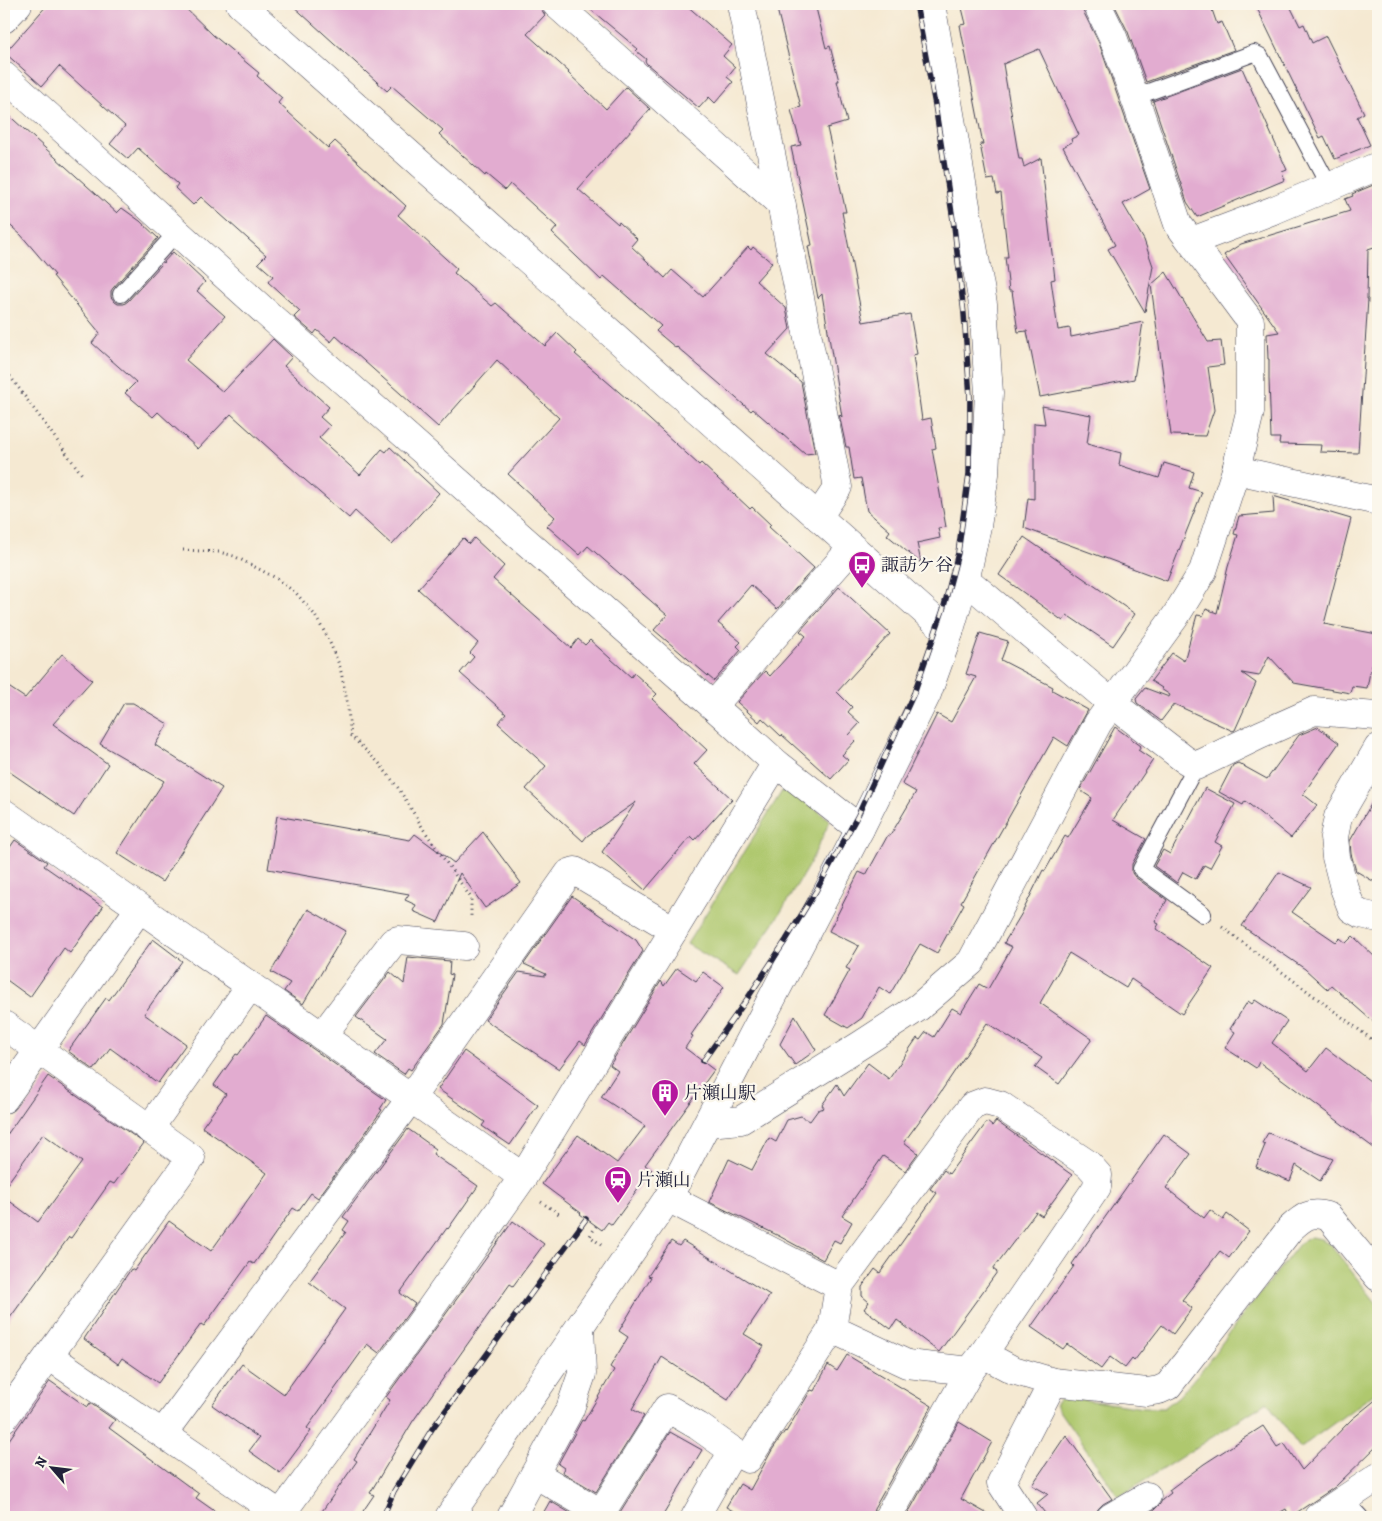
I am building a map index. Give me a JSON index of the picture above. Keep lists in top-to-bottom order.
{
  "places": {
    "bus stop": ["諏訪ケ谷"],
    "building": ["片瀬山駅"],
    "station": ["片瀬山"]
  },
  "north": "top left"
}
